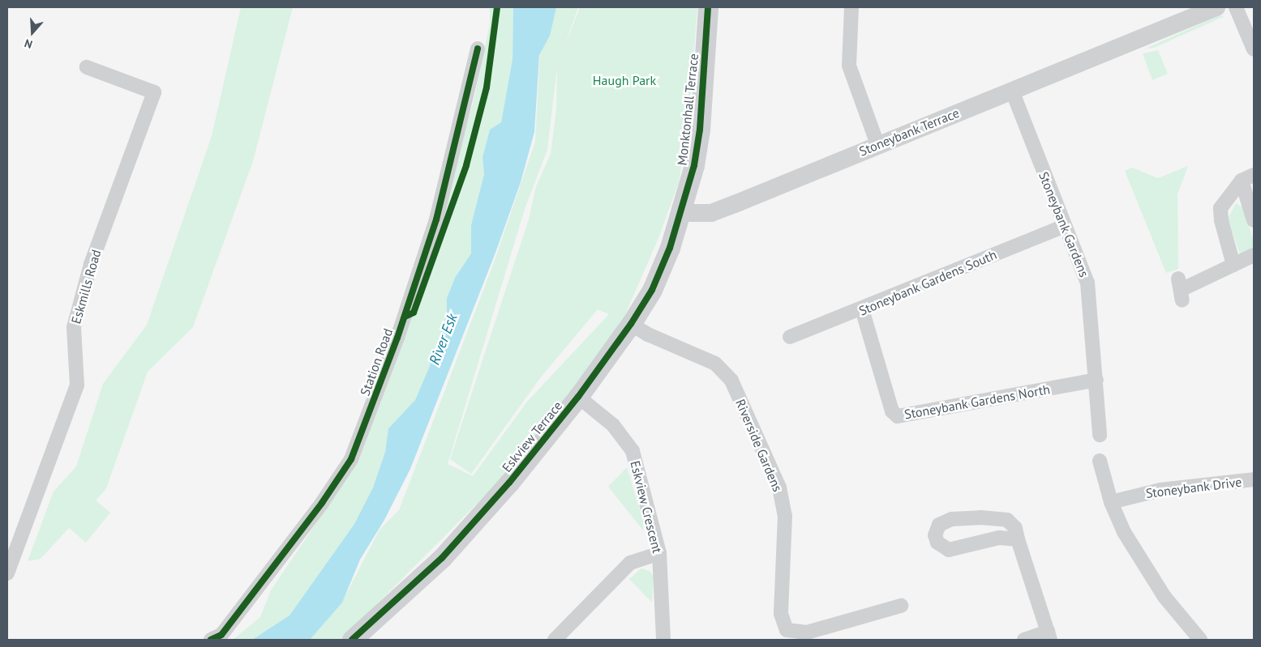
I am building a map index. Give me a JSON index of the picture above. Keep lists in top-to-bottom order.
{
  "streets": {
    "main road": ["Monktonhall Terrace", "Eskview Terrace"],
    "street": [
      "Stoneybank Terrace",
      "Stoneybank Gardens",
      "Stoneybank Gardens South",
      "Eskmills Road",
      "Station Road",
      "Stoneybank Gardens North",
      "Riverside Gardens",
      "Stoneybank Drive",
      "Eskview Crescent"
    ]
  },
  "crossings": [
    ["Monktonhall Terrace", "Stoneybank Terrace"],
    ["Monktonhall Terrace", "Eskview Terrace"],
    ["Stoneybank Terrace", "Stoneybank Gardens"],
    ["Stoneybank Terrace", "Eskview Terrace"],
    ["Stoneybank Gardens", "Stoneybank Gardens South"],
    ["Stoneybank Gardens", "Stoneybank Gardens North"],
    ["Stoneybank Gardens South", "Stoneybank Gardens North"],
    ["Eskview Terrace", "Riverside Gardens"],
    ["Eskview Terrace", "Eskview Crescent"]
  ],
  "water": ["River Esk"],
  "parks": ["Haugh Park"],
  "north": "bottom"
}
